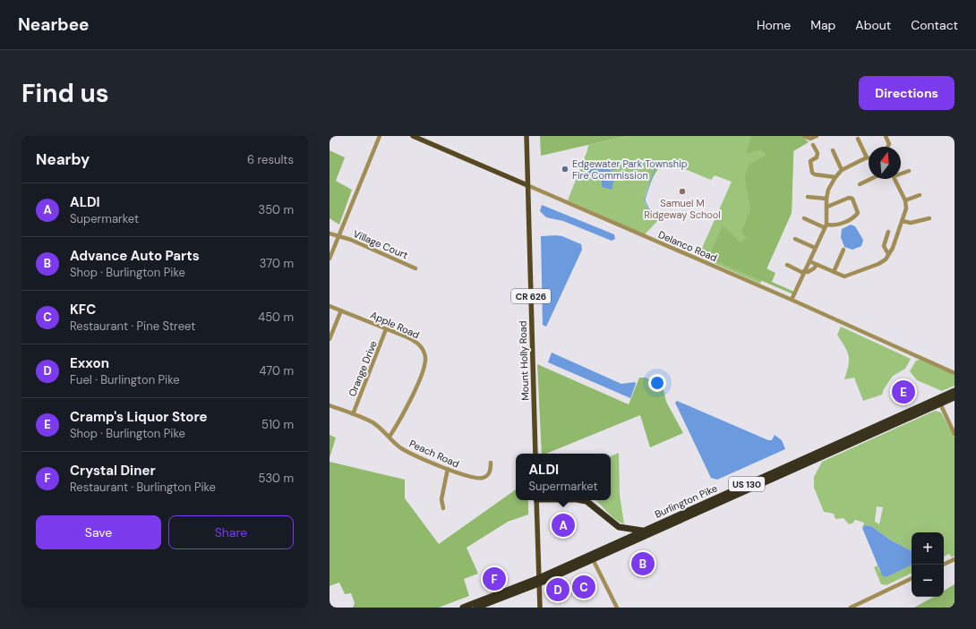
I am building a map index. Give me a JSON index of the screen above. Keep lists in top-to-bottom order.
{
  "streets": {
    "highway": ["US 130", "Burlington Pike"],
    "main road": ["Delanco Road", "CR 626", "Mount Holly Road"],
    "street": [
      "Village Court",
      "Apple Road",
      "Orange Drive",
      "Peach Road"
    ]
  },
  "crossings": [
    ["Delanco Road", "Mount Holly Road"],
    ["Apple Road", "Orange Drive"],
    ["Apple Road", "Peach Road"],
    ["Orange Drive", "Peach Road"]
  ],
  "places": ["Edgewater Park Township Fire Commission", "Samuel M Ridgeway School"],
  "north": "top",
  "page": {
    "header": "Nearbee",
    "nav": [
      "Home",
      "Map",
      "About",
      "Contact"
    ],
    "buttons": [
      "Directions",
      ["Save", "Share"]
    ],
    "title": "Find us",
    "heading": ["Nearby", "6 results"],
    "list": [
      {
        "mark": "A",
        "name": "ALDI",
        "note": "Supermarket",
        "value": "350 m"
      },
      {
        "mark": "B",
        "name": "Advance Auto Parts",
        "note": "Shop · Burlington Pike",
        "value": "370 m"
      },
      {
        "mark": "C",
        "name": "KFC",
        "note": "Restaurant · Pine Street",
        "value": "450 m"
      },
      {
        "mark": "D",
        "name": "Exxon",
        "note": "Fuel · Burlington Pike",
        "value": "470 m"
      },
      {
        "mark": "E",
        "name": "Cramp's Liquor Store",
        "note": "Shop · Burlington Pike",
        "value": "510 m"
      },
      {
        "mark": "F",
        "name": "Crystal Diner",
        "note": "Restaurant · Burlington Pike",
        "value": "530 m"
      }
    ],
    "pins": [
      "E",
      "A",
      "B",
      "F",
      "C",
      "D"
    ],
    "popup": ["ALDI", "Supermarket"],
    "map_buttons": ["+", "−"]
  }
}
